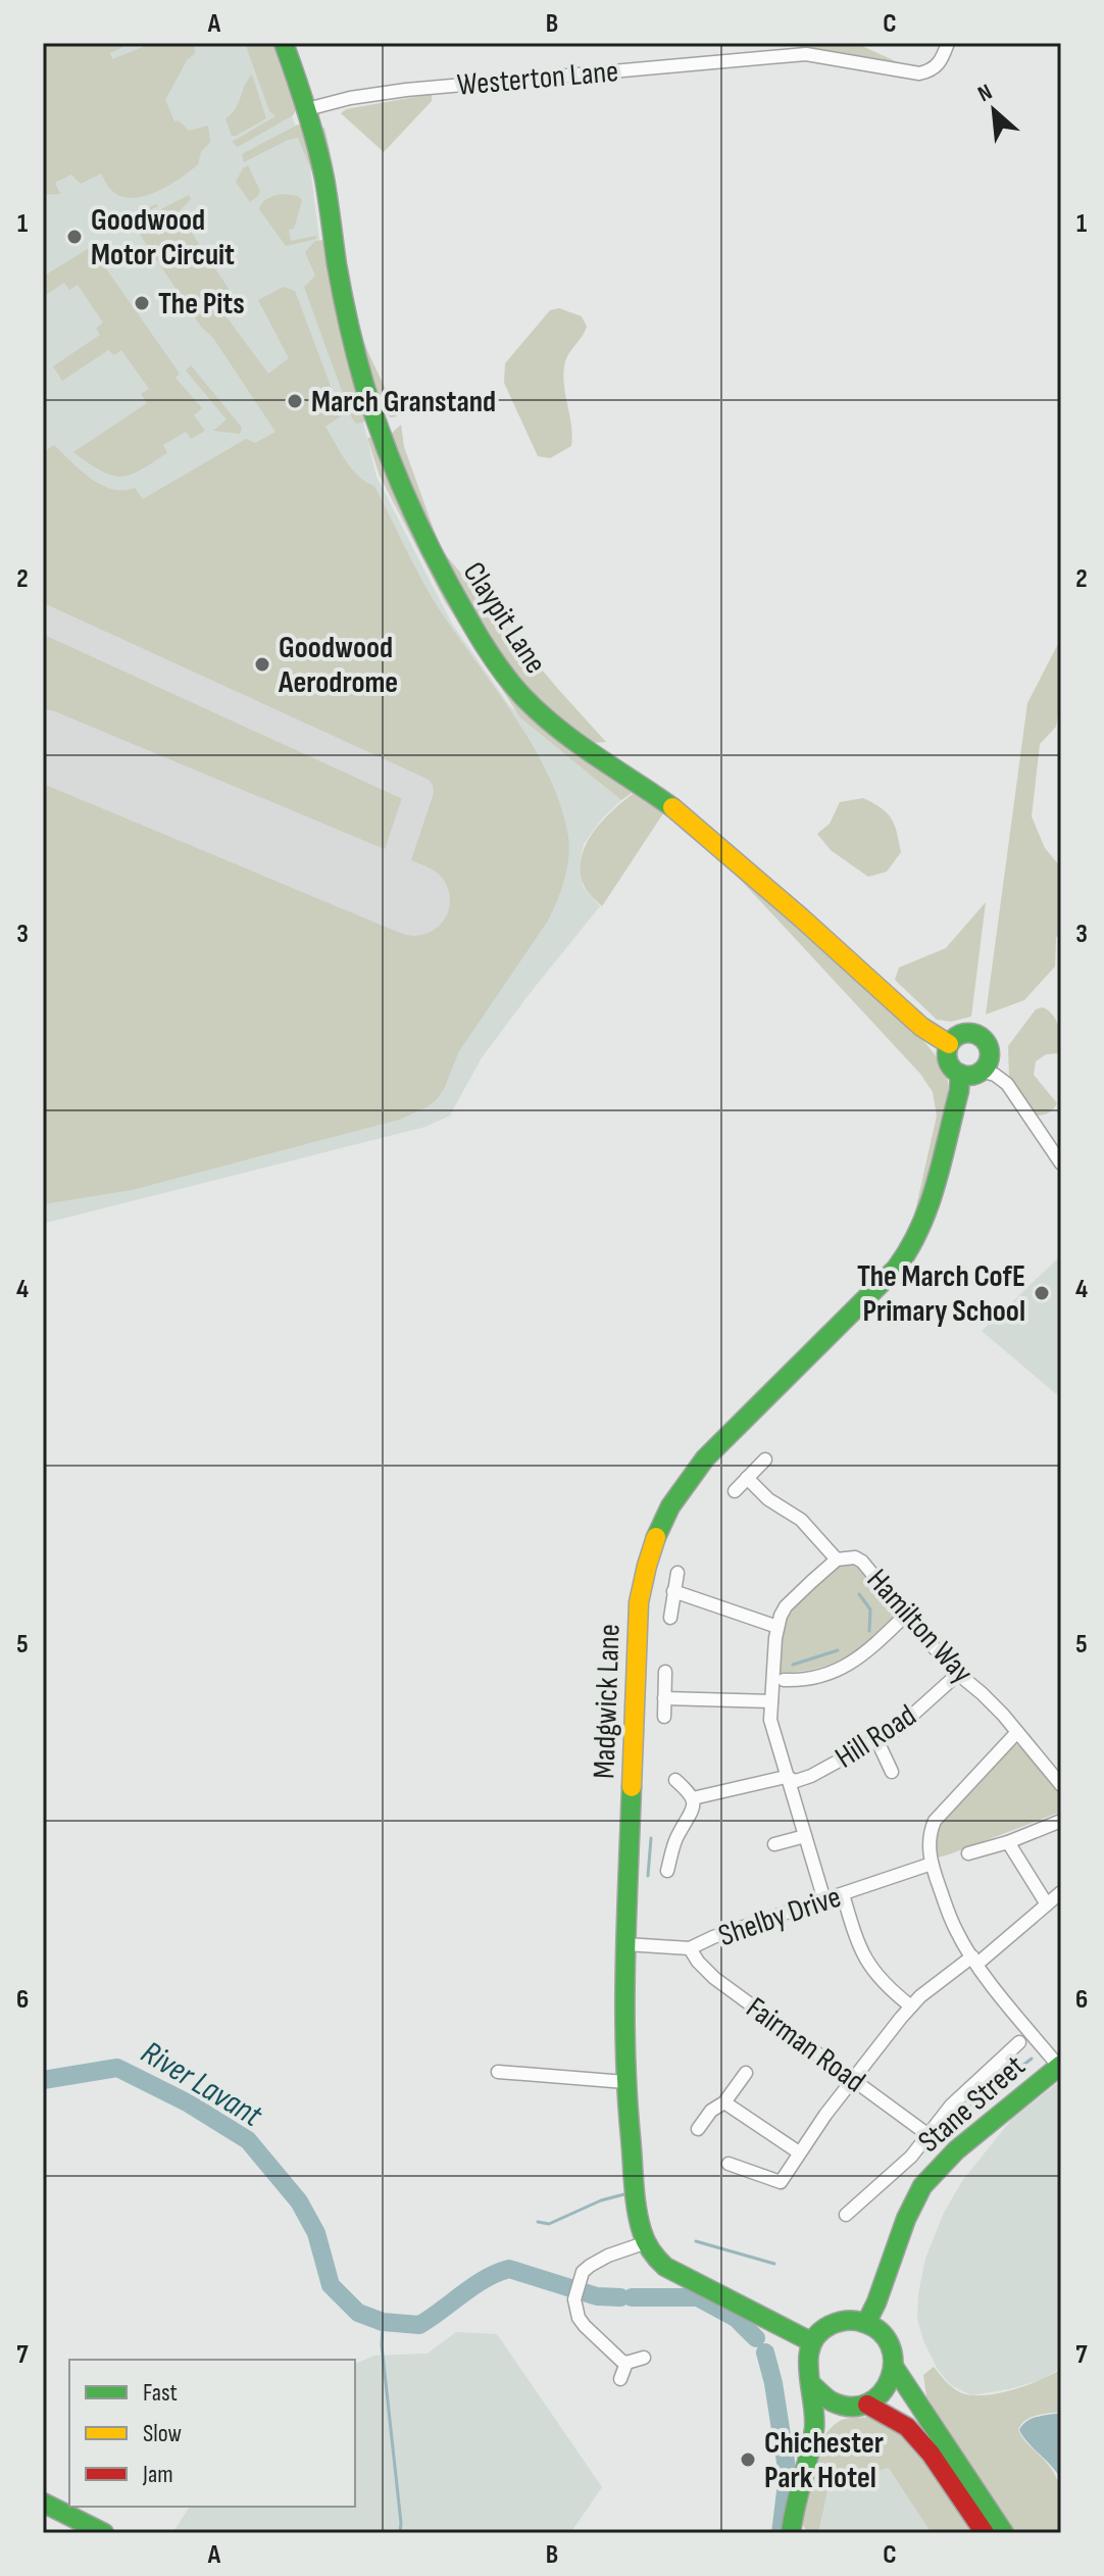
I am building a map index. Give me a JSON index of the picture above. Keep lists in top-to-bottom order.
{
  "streets": {
    "street": [
      "Westerton Lane",
      "Claypit Lane",
      "Hamilton Way",
      "Madgwick Lane",
      "Hill Road",
      "Shelby Drive",
      "Fairman Road",
      "Stane Street"
    ]
  },
  "crossings": [
    ["Westerton Lane", "Claypit Lane"],
    ["Claypit Lane", "Madgwick Lane"],
    ["Hamilton Way", "Hill Road"],
    ["Hamilton Way", "Shelby Drive"],
    ["Madgwick Lane", "Shelby Drive"],
    ["Madgwick Lane", "Stane Street"],
    ["Shelby Drive", "Fairman Road"]
  ],
  "water": ["River Lavant"],
  "places": [
    "Goodwood Motor Circuit",
    "The Pits",
    "March Granstand",
    "Goodwood Aerodrome",
    "The March CofE Primary School",
    "Chichester Park Hotel"
  ],
  "legend": ["Fast", "Slow", "Jam"],
  "north": "top left",
  "grid": {
    "columns": ["A", "B", "C"],
    "rows": [
      "1",
      "2",
      "3",
      "4",
      "5",
      "6",
      "7"
    ]
  }
}
